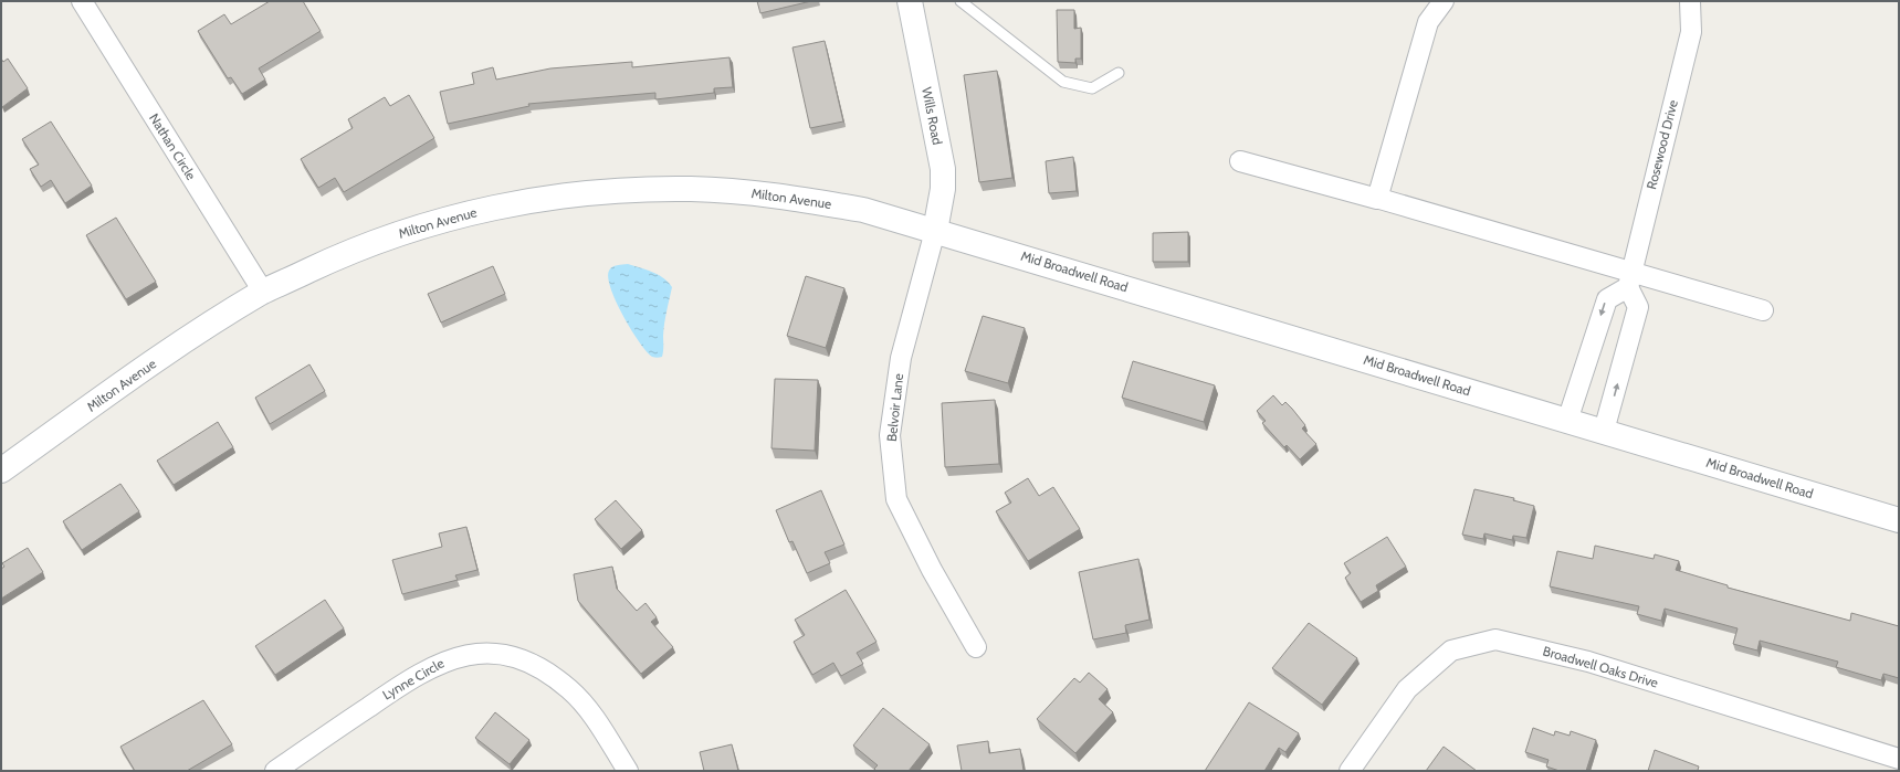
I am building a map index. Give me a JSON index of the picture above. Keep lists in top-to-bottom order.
{
  "streets": {
    "street": [
      "Wills Road",
      "Rosewood Drive",
      "Nathan Circle",
      "Milton Avenue",
      "Mid Broadwell Road",
      "Belvoir Lane",
      "Broadwell Oaks Drive",
      "Lynne Circle"
    ]
  },
  "crossings": [
    ["Wills Road", "Milton Avenue"],
    ["Wills Road", "Mid Broadwell Road"],
    ["Wills Road", "Belvoir Lane"],
    ["Nathan Circle", "Milton Avenue"],
    ["Milton Avenue", "Mid Broadwell Road"],
    ["Milton Avenue", "Belvoir Lane"],
    ["Mid Broadwell Road", "Belvoir Lane"]
  ]
}
